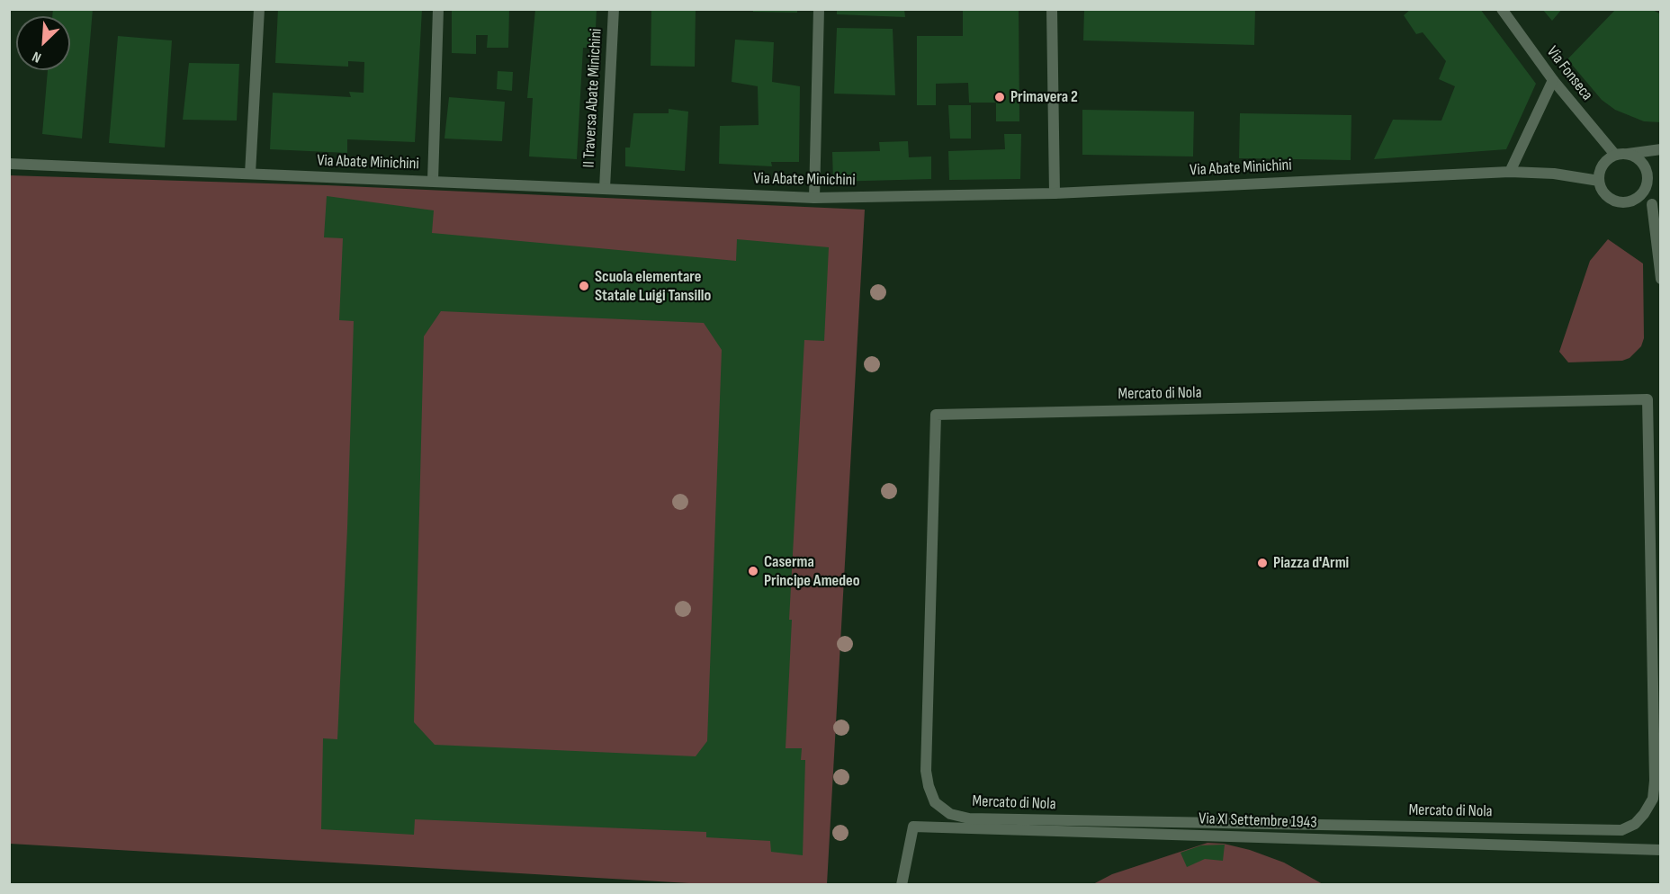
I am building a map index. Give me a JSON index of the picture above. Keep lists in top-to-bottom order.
{
  "streets": {
    "street": [
      "Via Fonseca",
      "II Traversa Abate Minichini",
      "Via Abate Minichini",
      "Mercato di Nola",
      "Via XI Settembre 1943"
    ]
  },
  "crossings": [
    ["Via Fonseca", "Via Abate Minichini"],
    ["II Traversa Abate Minichini", "Via Abate Minichini"]
  ],
  "places": [
    "Primavera 2",
    "Scuola elementare Statale Luigi Tansillo",
    "Piazza d'Armi",
    "Caserma Principe Amedeo"
  ],
  "north": "bottom left"
}
